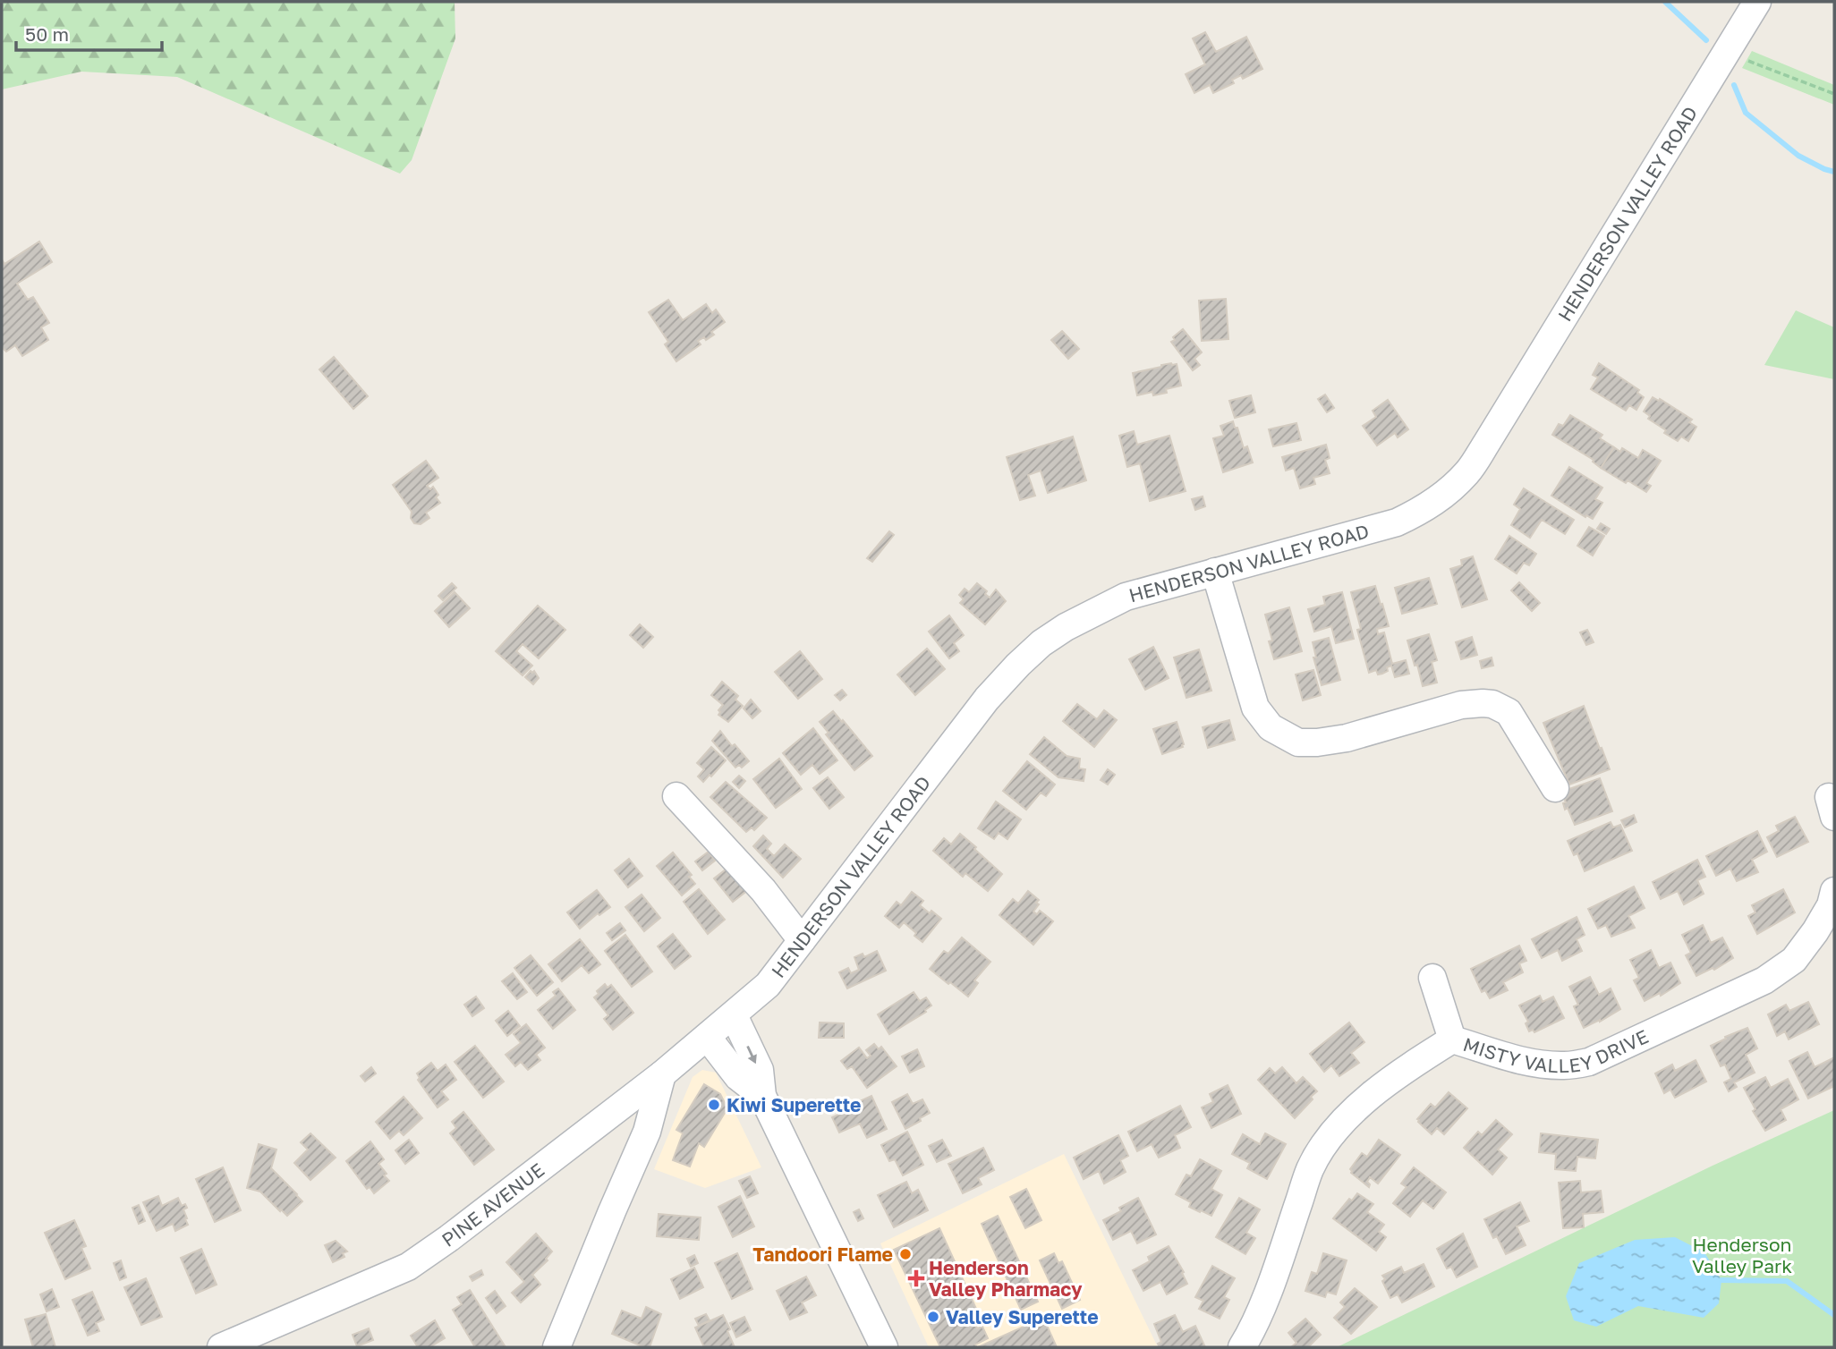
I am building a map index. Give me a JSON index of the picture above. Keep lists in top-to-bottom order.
{
  "streets": {
    "street": ["HENDERSON VALLEY ROAD", "MISTY VALLEY DRIVE", "PINE AVENUE"]
  },
  "crossings": [
    ["HENDERSON VALLEY ROAD", "PINE AVENUE"]
  ],
  "parks": ["Henderson Valley Park"],
  "places": {
    "other": ["Kiwi Superette", "Tandoori Flame", "Valley Superette"],
    "health": ["Henderson Valley Pharmacy"]
  },
  "scale_bar": "50 m"
}
